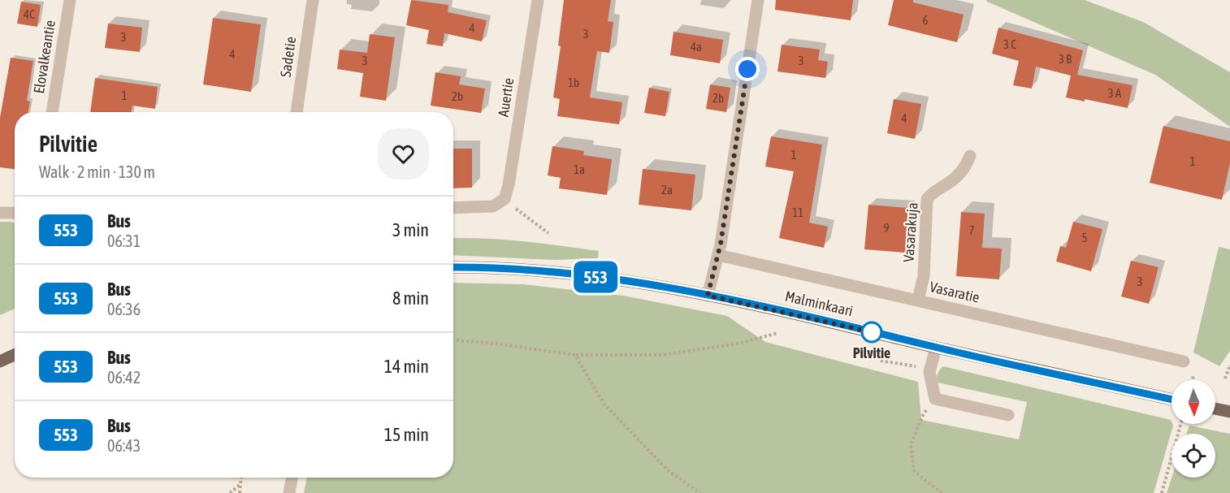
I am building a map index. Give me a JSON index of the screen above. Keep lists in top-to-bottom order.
{
  "streets": {
    "main road": ["Malminkaari"],
    "street": [
      "Elovalkeantie",
      "Sadetie",
      "Auertie",
      "Vasarakuja",
      "Vasaratie"
    ]
  },
  "crossings": [
    ["Vasarakuja", "Vasaratie"]
  ],
  "places": ["Pilvitie"],
  "lines": ["bus line 553"],
  "house_numbers": [
    "4C",
    "6",
    "4",
    "3",
    "3",
    "3 C",
    "4a",
    "4",
    "3 B",
    "3",
    "3",
    "1b",
    "3 A",
    "1",
    "2b",
    "2b",
    "4",
    "1",
    "1",
    "1a",
    "2a",
    "11",
    "9",
    "7",
    "5",
    "3"
  ],
  "north": "bottom",
  "page": {
    "on_map": "553",
    "heading": ["Pilvitie", "Walk · 2 min · 130 m"],
    "list": [
      {
        "mark": "553",
        "name": "Bus",
        "note": "06:31",
        "value": "3 min"
      },
      {
        "mark": "553",
        "name": "Bus",
        "note": "06:36",
        "value": "8 min"
      },
      {
        "mark": "553",
        "name": "Bus",
        "note": "06:42",
        "value": "14 min"
      },
      {
        "mark": "553",
        "name": "Bus",
        "note": "06:43",
        "value": "15 min"
      }
    ]
  }
}
